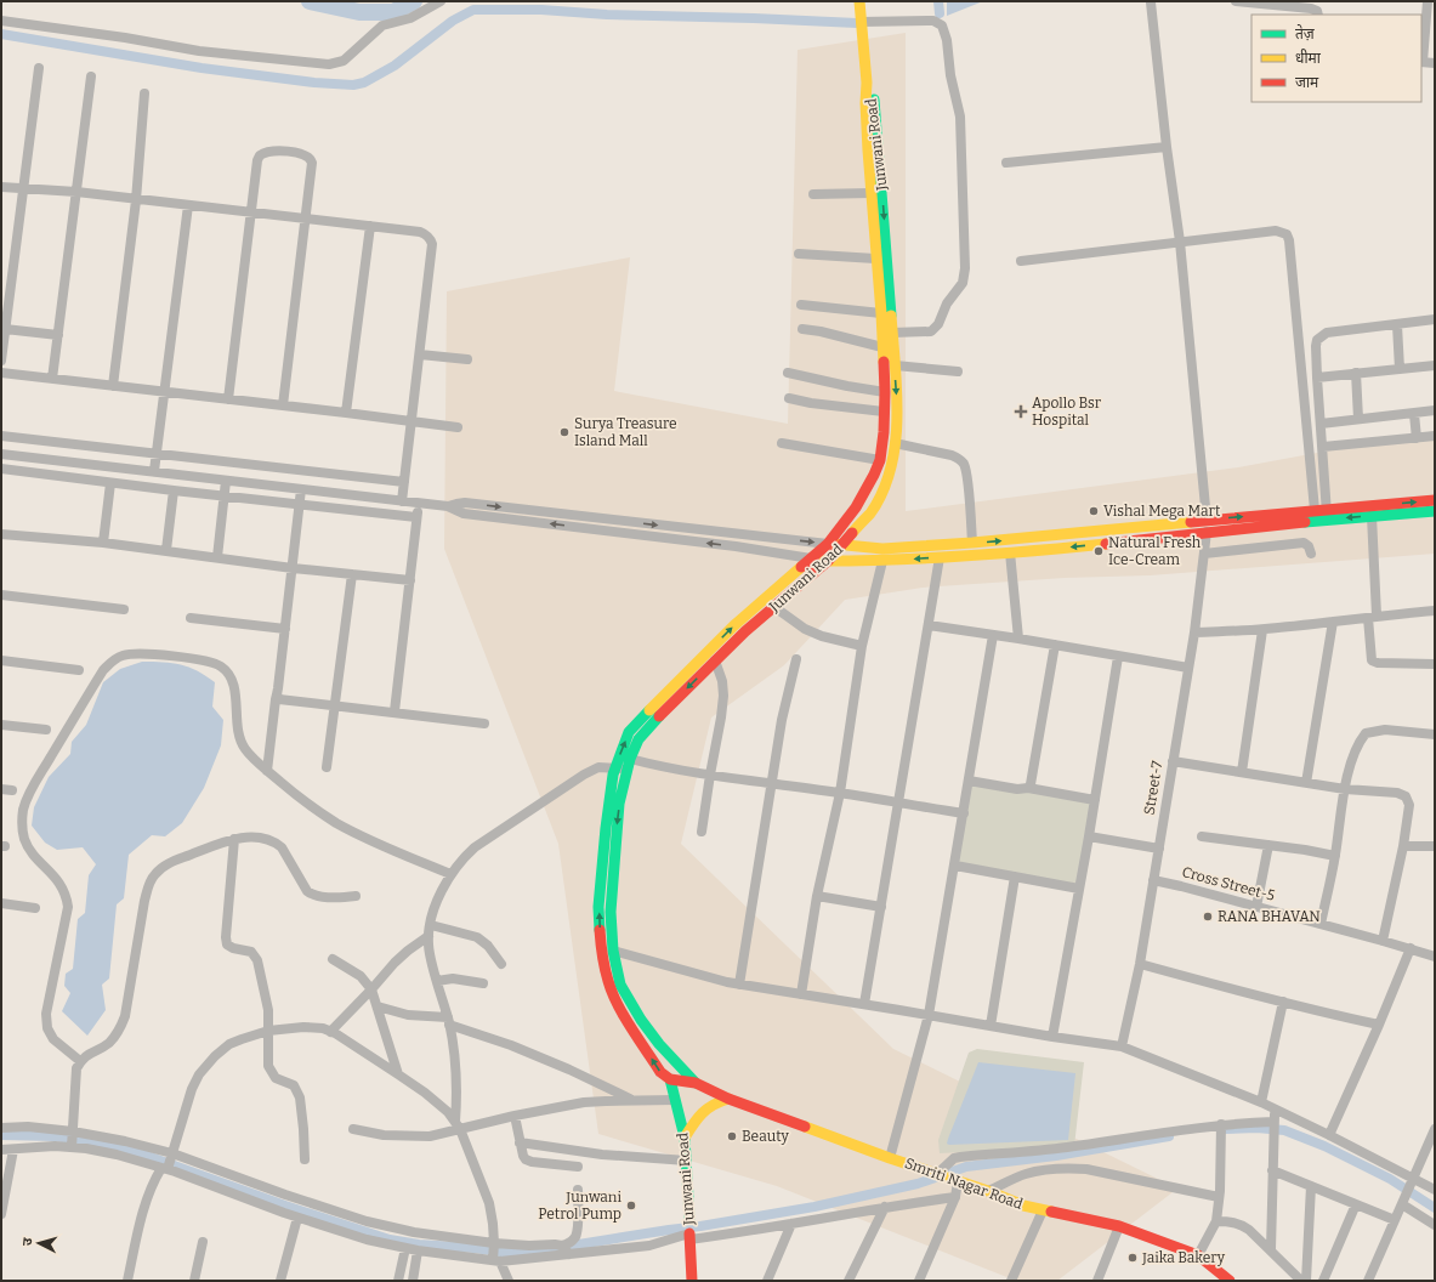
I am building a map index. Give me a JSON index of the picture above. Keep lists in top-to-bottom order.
{
  "streets": {
    "main road": ["Junwani Road", "Smriti Nagar Road"],
    "street": ["Street-7", "Cross Street-5"]
  },
  "crossings": [
    ["Junwani Road", "Smriti Nagar Road"],
    ["Street-7", "Cross Street-5"]
  ],
  "places": {
    "health": ["Apollo Bsr Hospital"],
    "other": [
      "Surya Treasure Island Mall",
      "Vishal Mega Mart",
      "Natural Fresh Ice-Cream",
      "RANA BHAVAN",
      "Beauty",
      "Junwani Petrol Pump",
      "Jaika Bakery"
    ]
  },
  "legend": ["तेज़", "धीमा", "जाम"],
  "north": "left"
}
